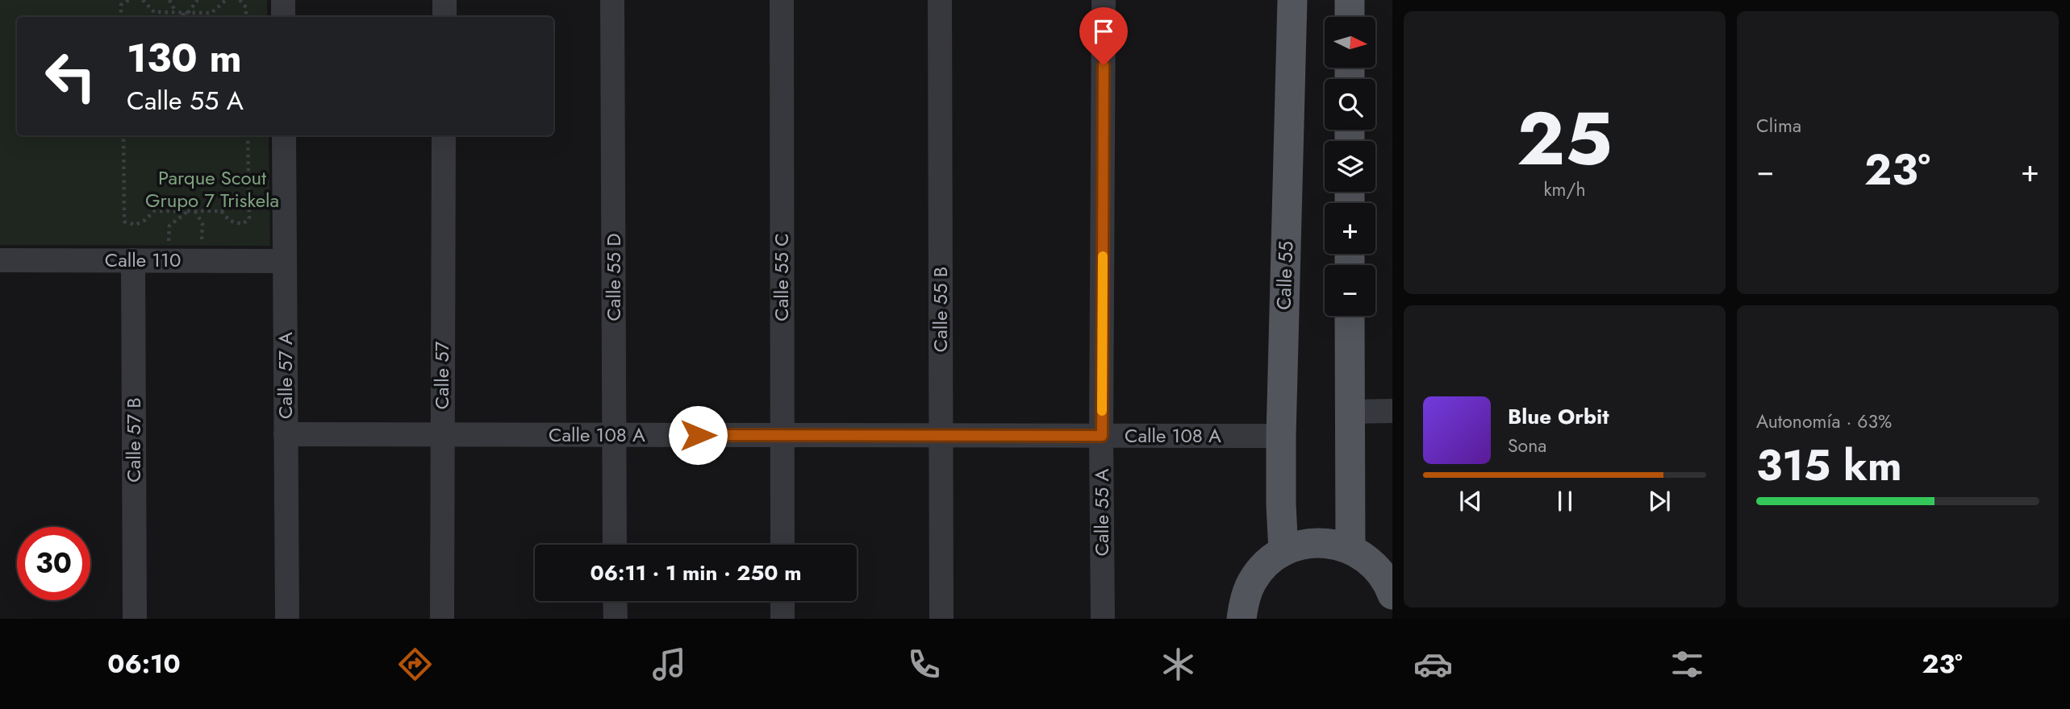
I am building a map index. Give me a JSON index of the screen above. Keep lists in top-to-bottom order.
{
  "streets": {
    "main road": ["Calle 55"],
    "street": [
      "Calle 110",
      "Calle 55 D",
      "Calle 55 C",
      "Calle 55 B",
      "Calle 57 A",
      "Calle 57",
      "Calle 108 A",
      "Calle 57 B",
      "Calle 55 A"
    ]
  },
  "crossings": [
    ["Calle 110", "Calle 57 A"],
    ["Calle 110", "Calle 57 B"],
    ["Calle 55", "Calle 108 A"],
    ["Calle 55 D", "Calle 108 A"],
    ["Calle 55 C", "Calle 108 A"],
    ["Calle 55 B", "Calle 108 A"],
    ["Calle 57 A", "Calle 108 A"],
    ["Calle 57", "Calle 108 A"],
    ["Calle 108 A", "Calle 55 A"]
  ],
  "parks": ["Parque Scout Grupo 7 Triskela"],
  "north": "right",
  "page": {
    "tile": [
      ["25", "km/h"],
      "Clima",
      ["Autonomía · 63%", "315 km"]
    ],
    "map_buttons": ["+", "−"],
    "turn": ["130 m", "Calle 55 A"],
    "heat": ["−", "23°", "+"],
    "song": ["Blue Orbit", "Sona"],
    "limit": "30",
    "trip": "06:11 · 1 min · 250 m",
    "tabs": ["06:10", "23°"]
  }
}
